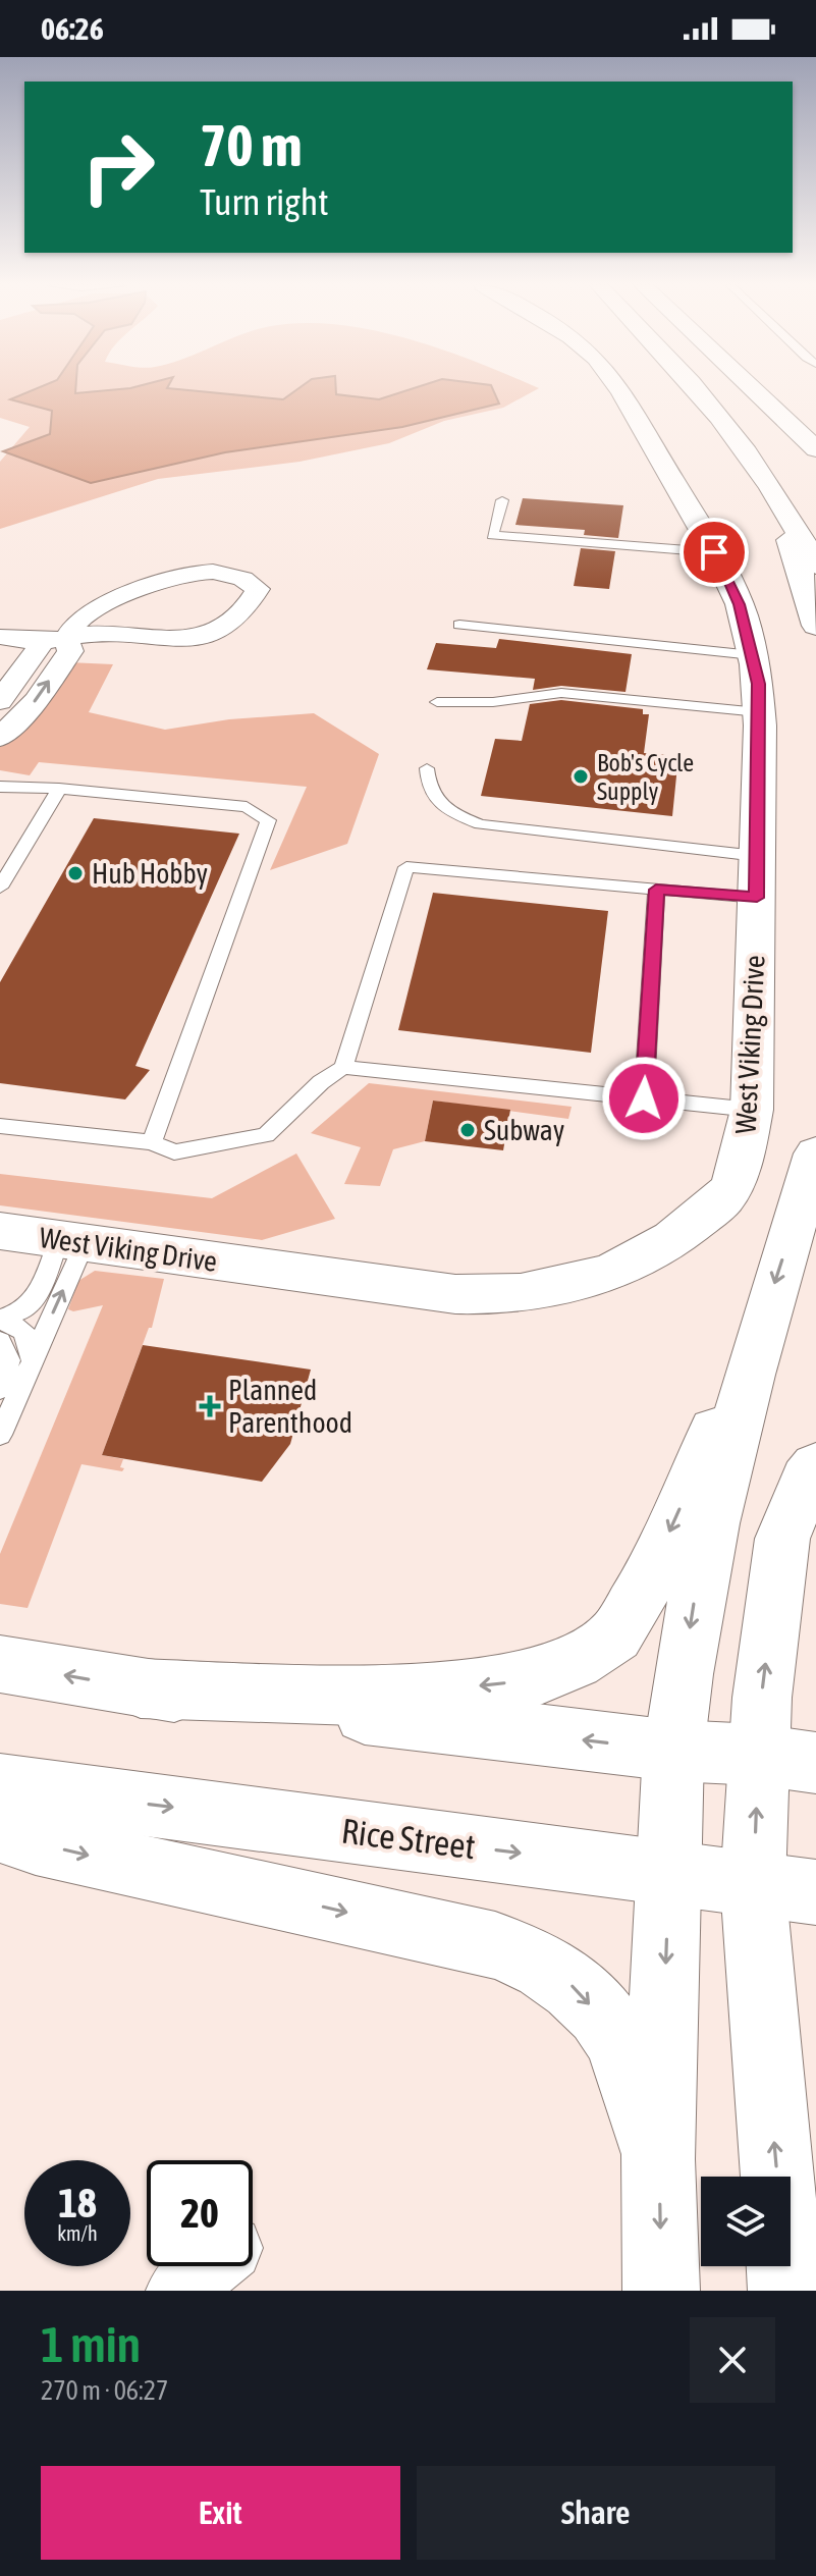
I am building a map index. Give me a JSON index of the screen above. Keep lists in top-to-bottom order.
{
  "streets": {
    "main road": ["West Viking Drive", "Rice Street"]
  },
  "places": {
    "other": ["Bob's Cycle Supply", "Hub Hobby", "Subway"],
    "health": ["Planned Parenthood"]
  },
  "page": {
    "status": "06:26",
    "turn": ["70 m", "Turn right"],
    "speed": "18 km/h",
    "limit": "20",
    "heading": ["1 min", "270 m · 06:27"],
    "buttons": ["Exit", "Share"]
  }
}
